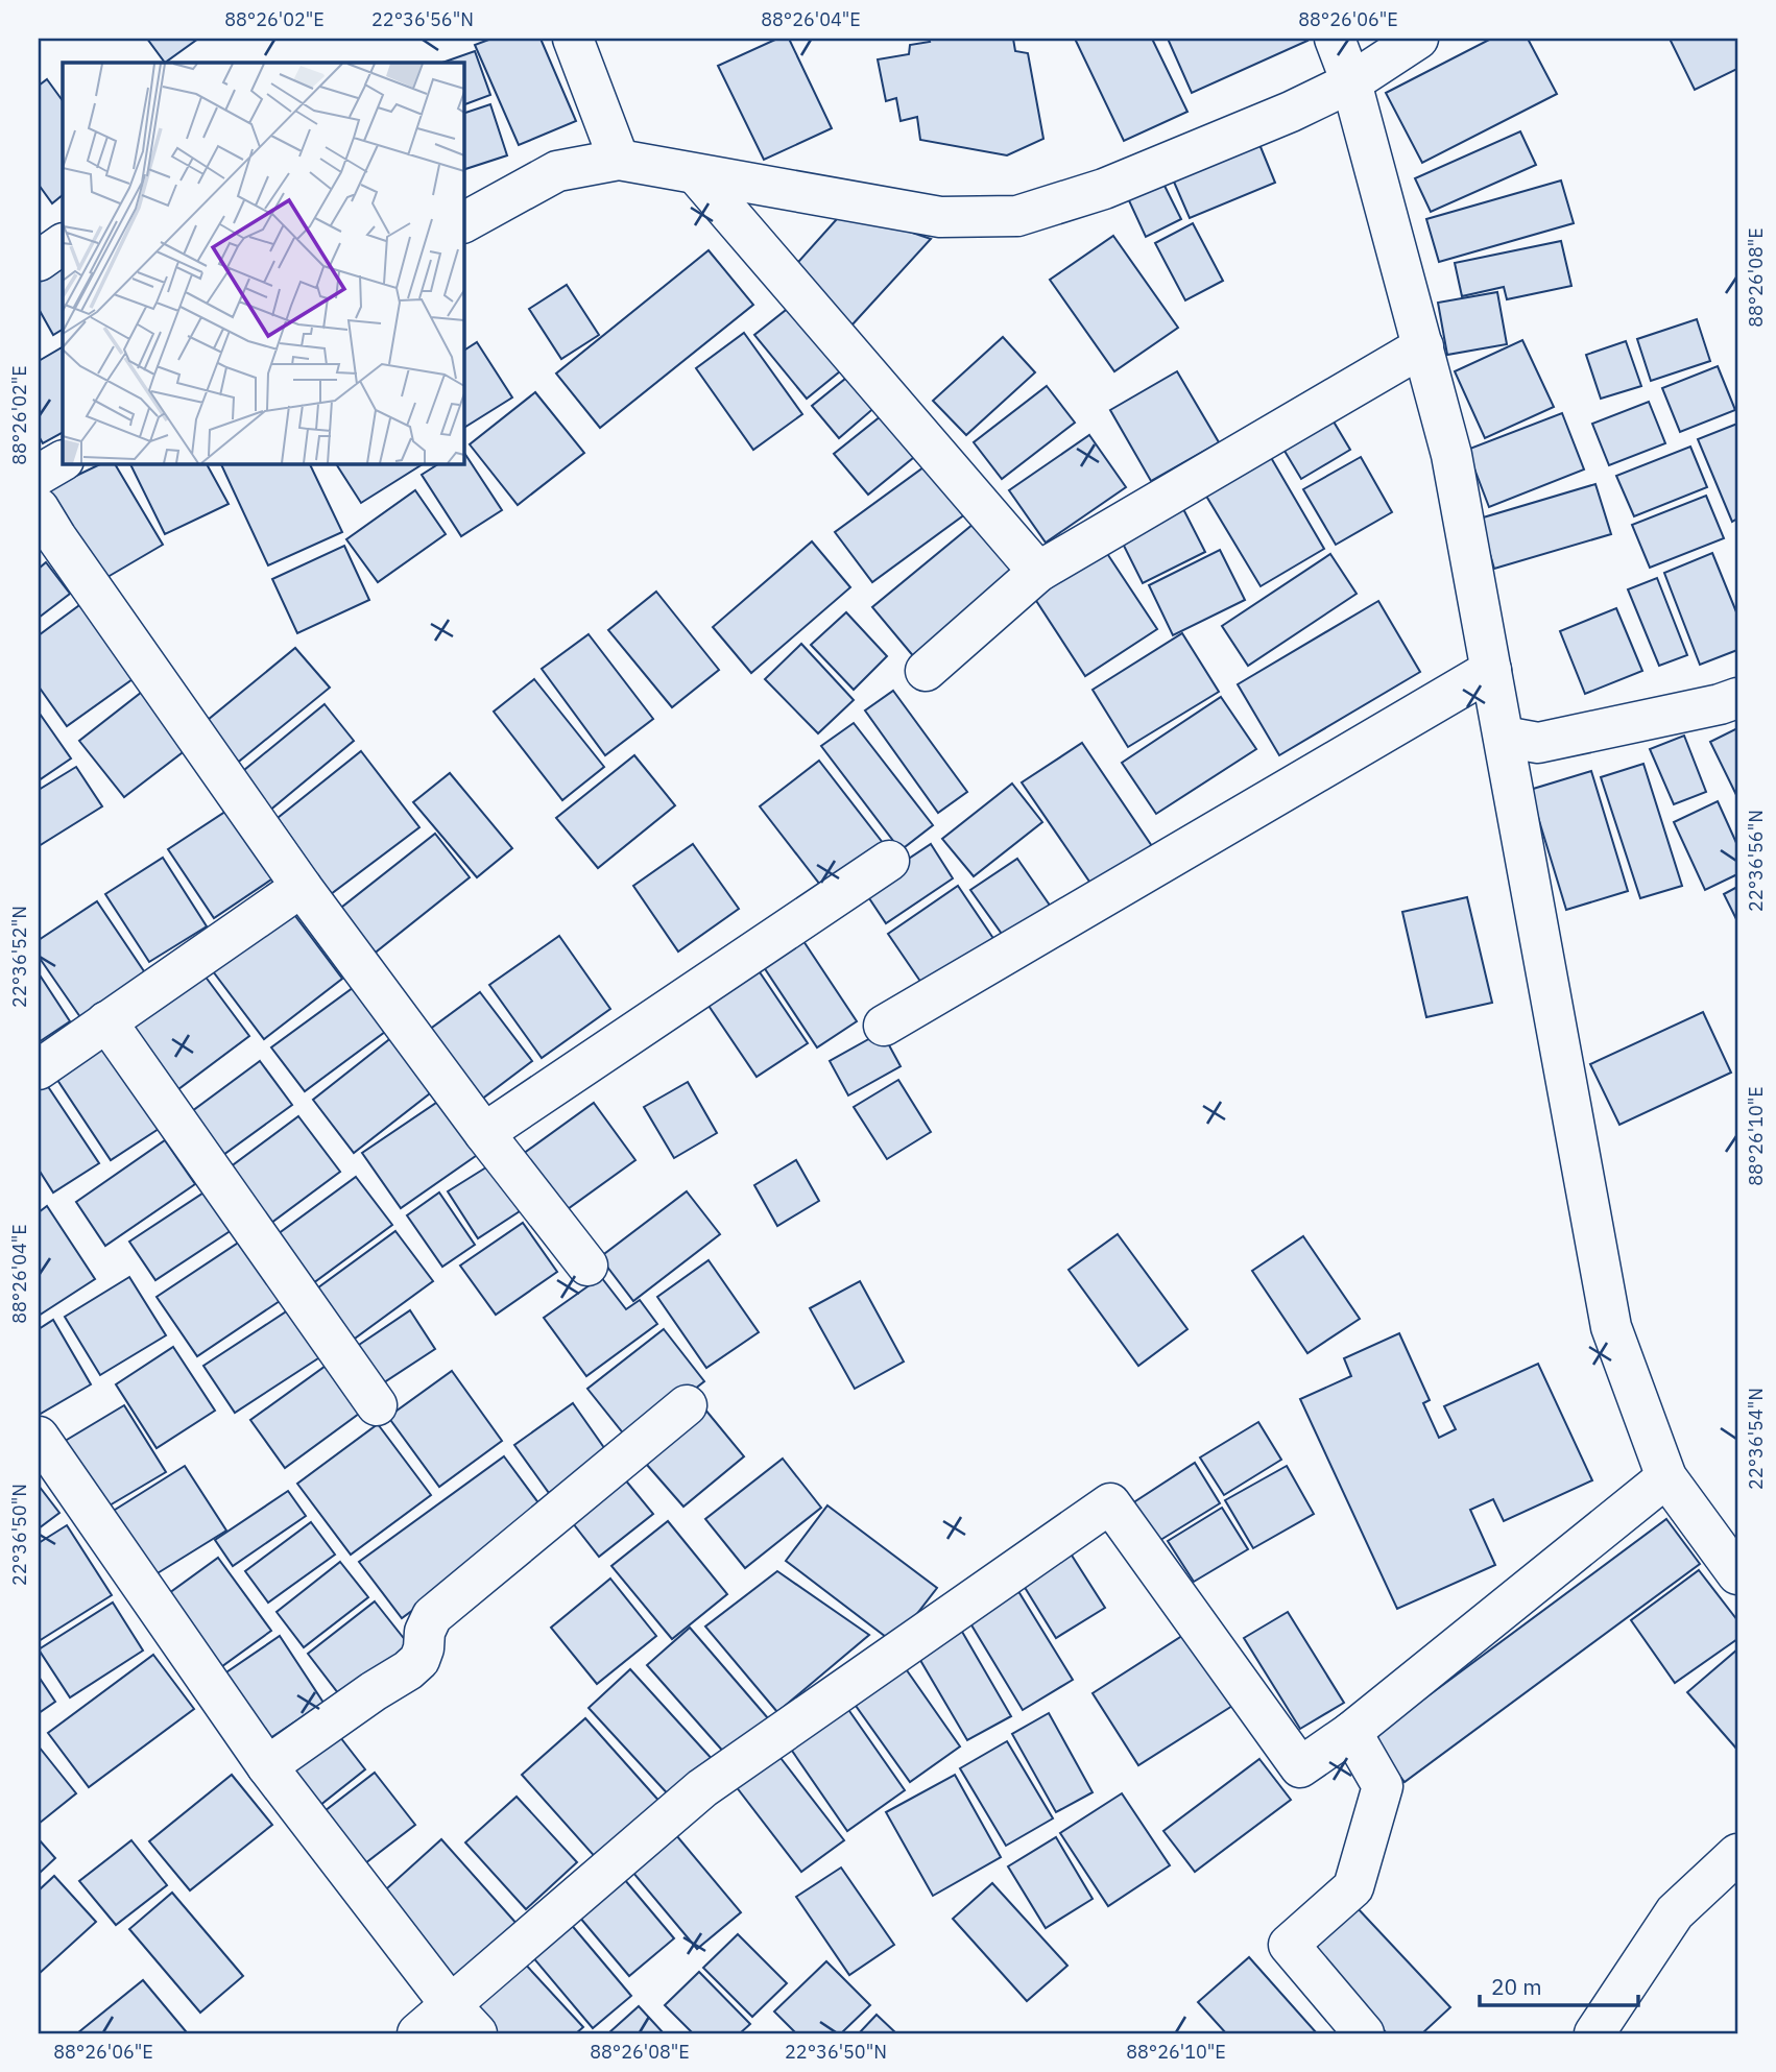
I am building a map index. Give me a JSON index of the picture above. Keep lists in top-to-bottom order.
{
  "scale_bar": "20 m",
  "coordinates": [
    "88°26'02\"E",
    "22°36'56\"N",
    "88°26'04\"E",
    "88°26'06\"E",
    "88°26'08\"E",
    "22°36'52\"N",
    "88°26'10\"E",
    "22°36'54\"N",
    "22°36'50\"N"
  ]
}
